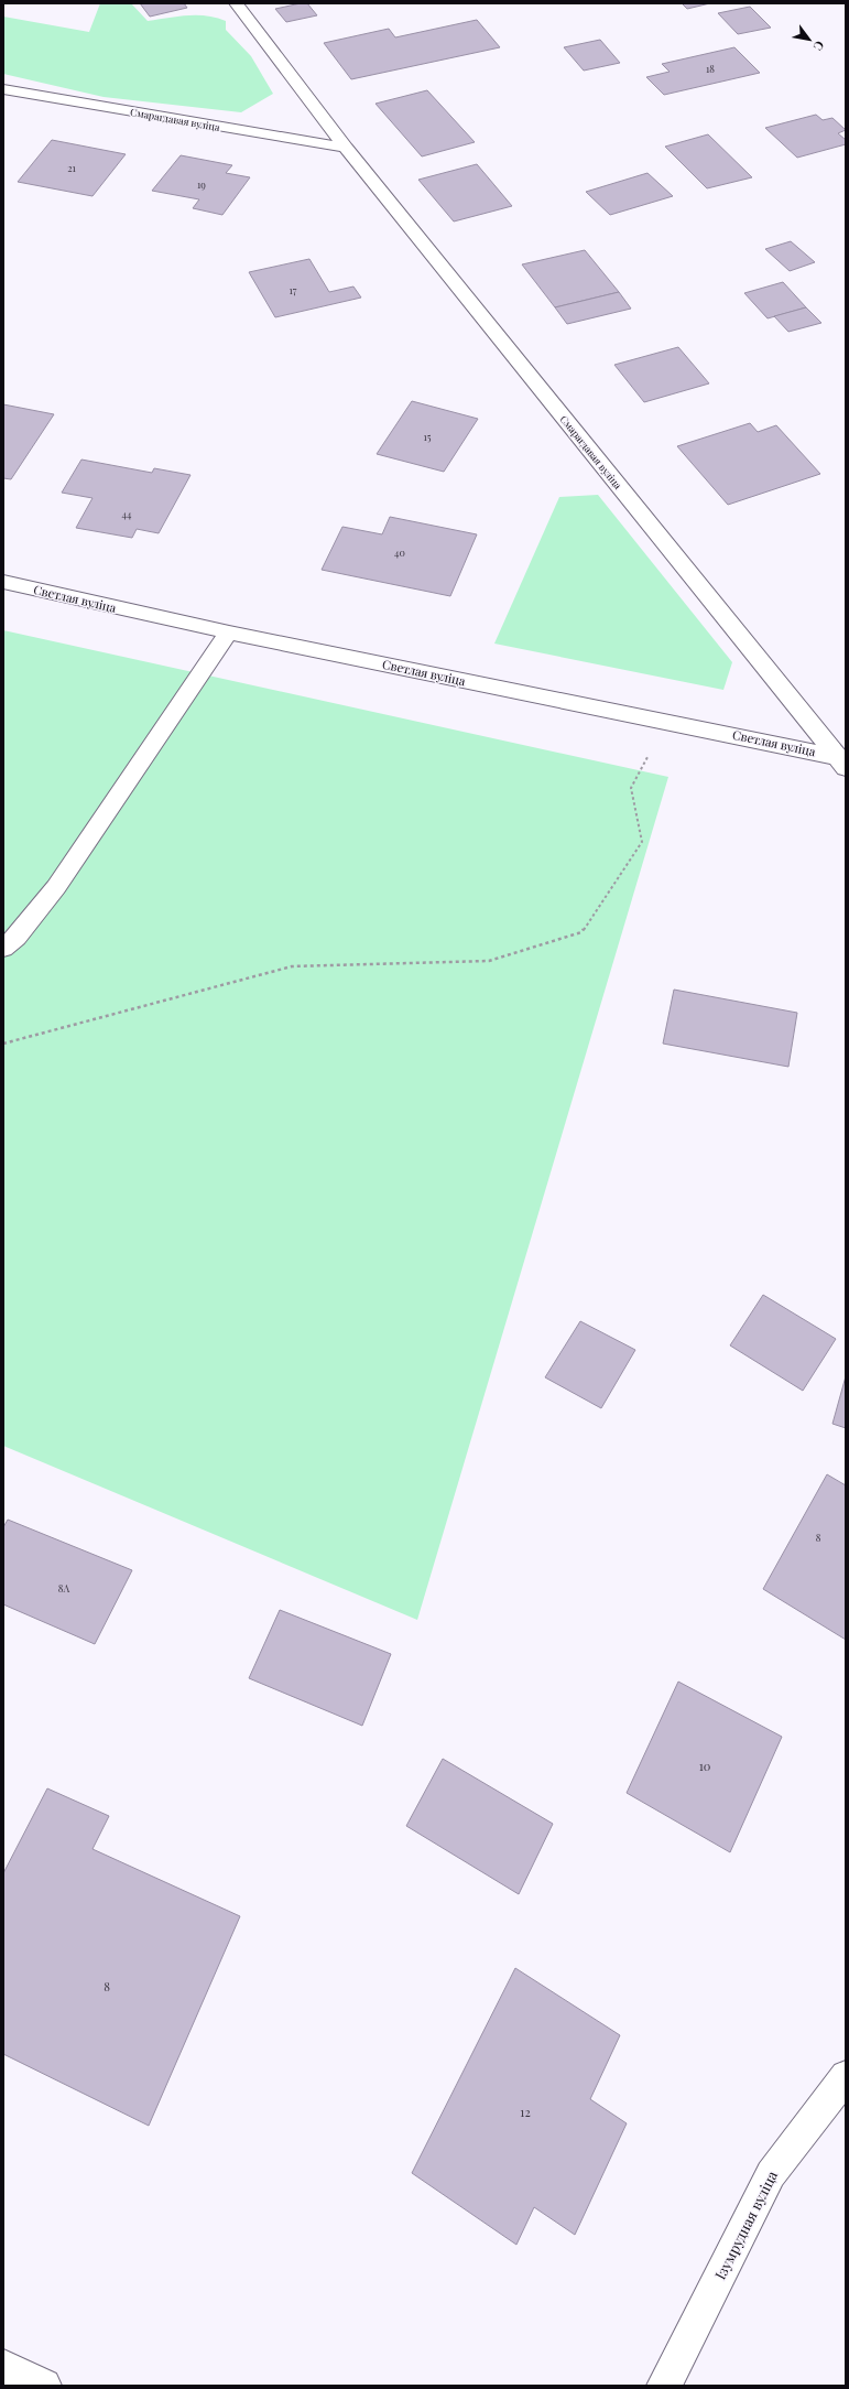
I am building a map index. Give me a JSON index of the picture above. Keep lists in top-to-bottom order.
{
  "streets": {
    "street": ["Смарагдавая вуліца", "Светлая вуліца", "Ізумрудная вуліца"]
  },
  "crossings": [
    ["Смарагдавая вуліца", "Светлая вуліца"]
  ],
  "house_numbers": [
    "18",
    "21",
    "19",
    "17",
    "15",
    "44",
    "40",
    "8",
    "8А",
    "10",
    "8",
    "12"
  ],
  "north": "bottom right"
}
